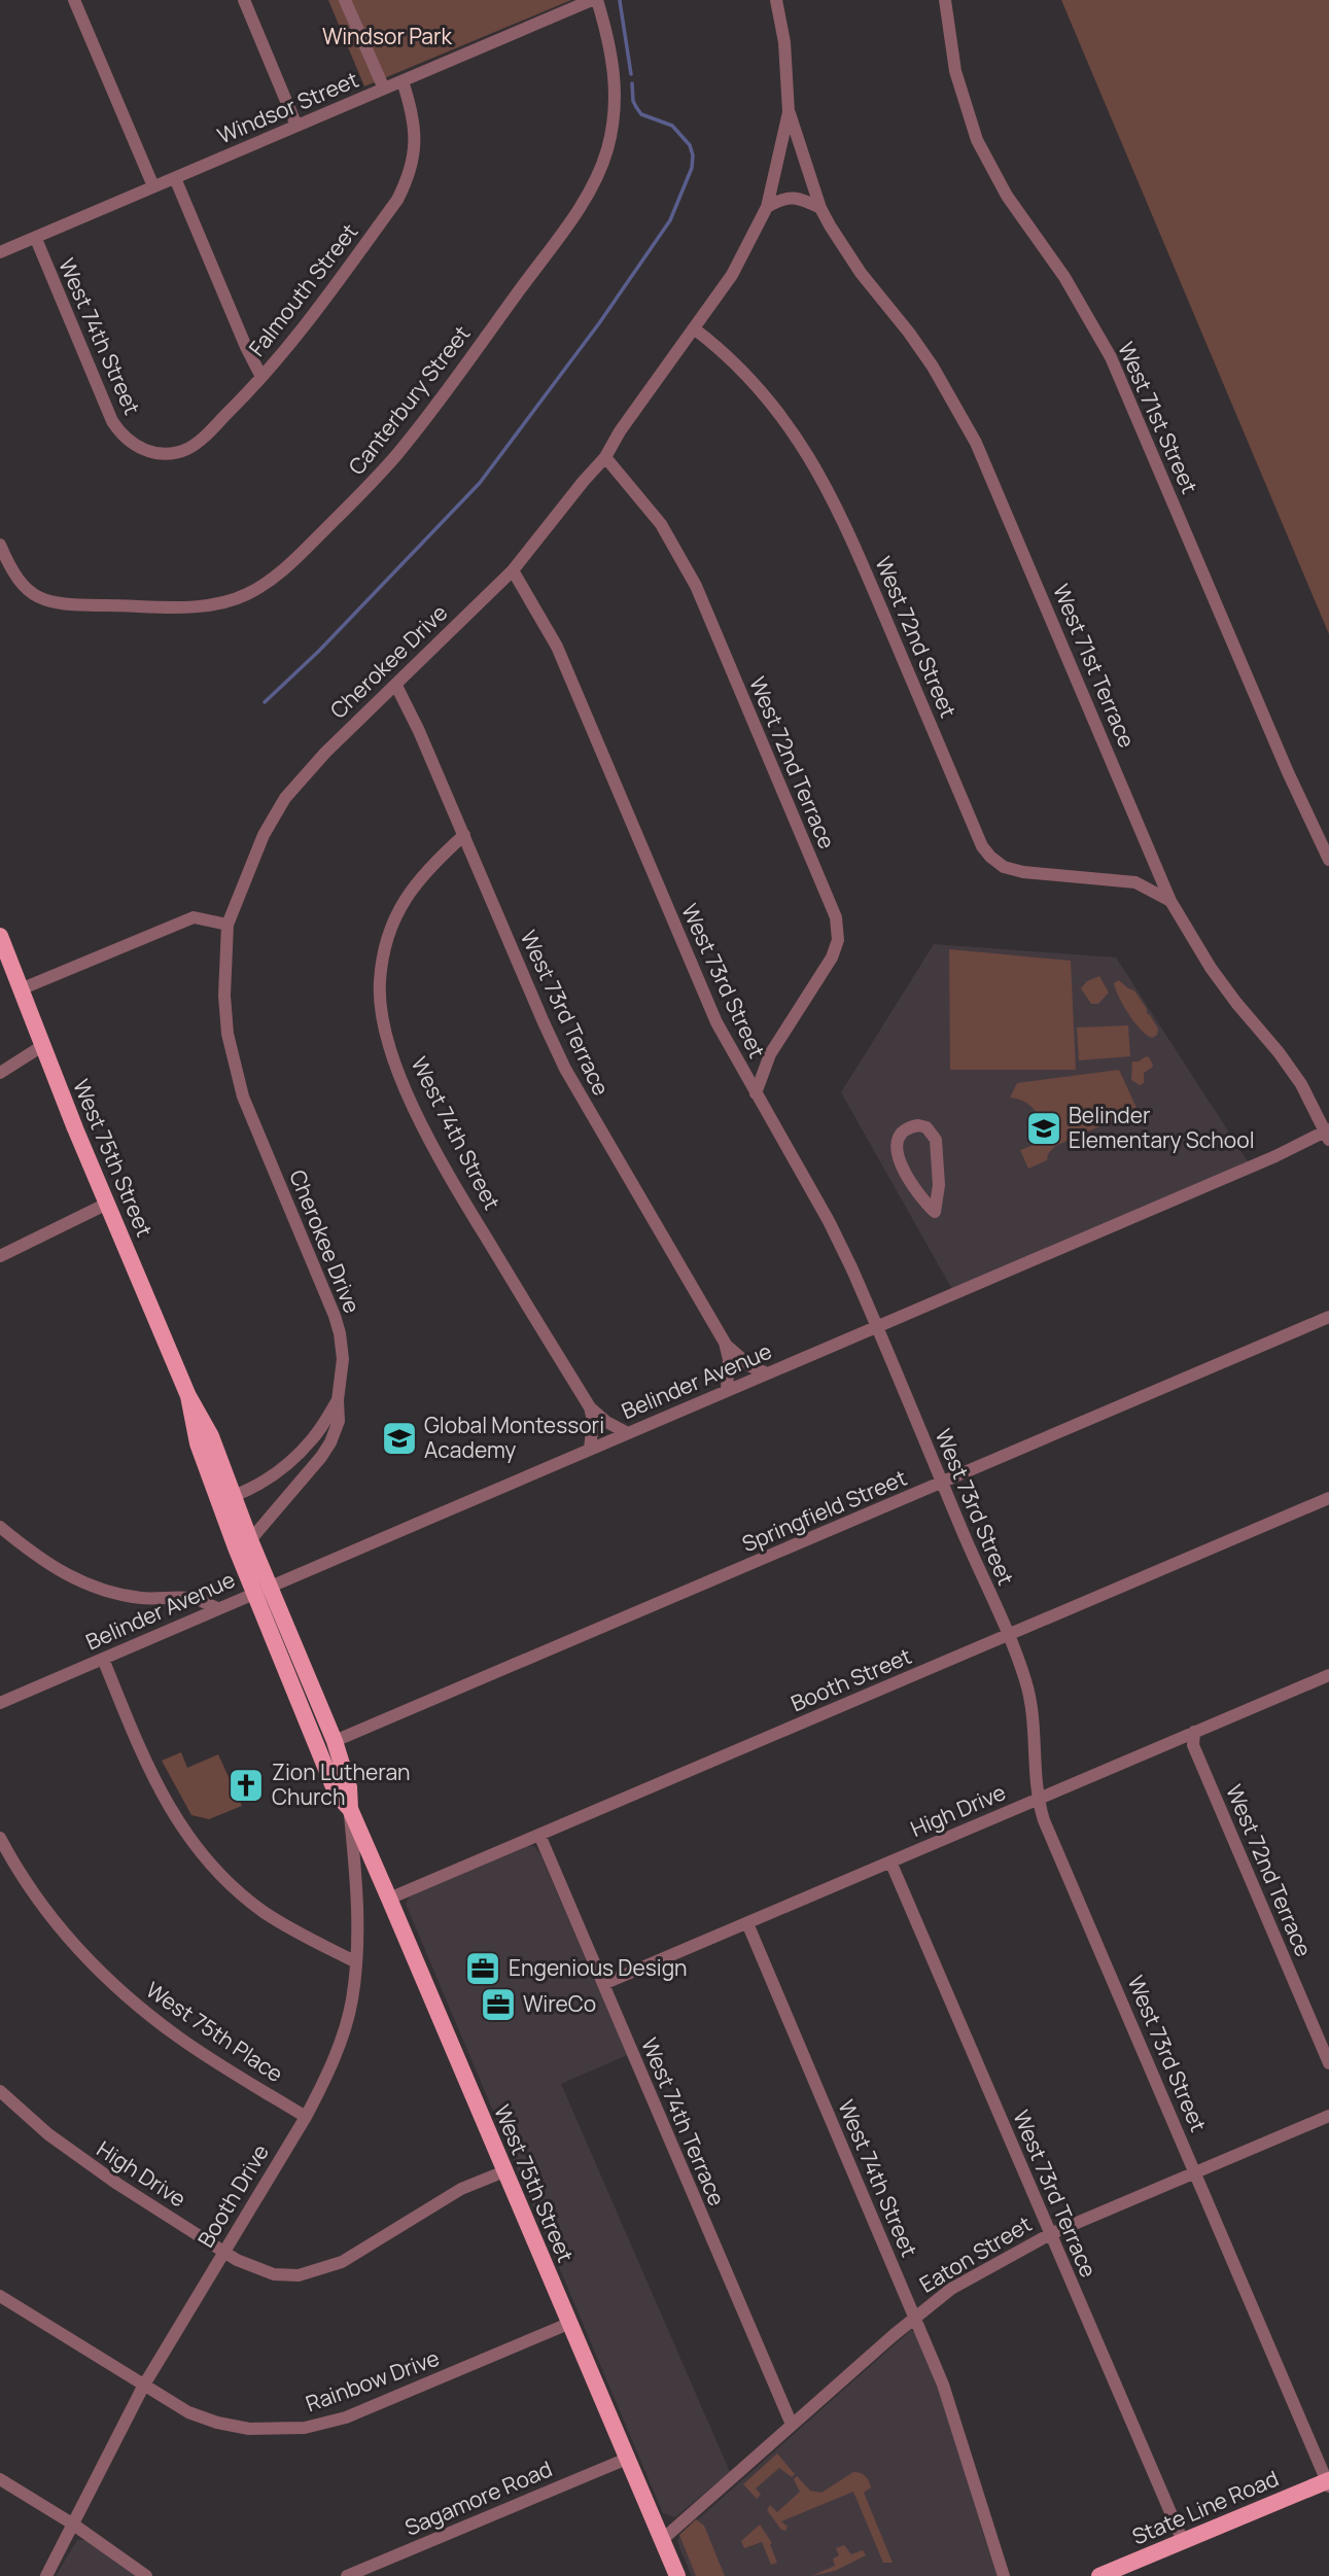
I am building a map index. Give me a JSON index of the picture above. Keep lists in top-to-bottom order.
{
  "streets": {
    "main road": ["West 75th Street", "State Line Road"],
    "street": [
      "Windsor Street",
      "Falmouth Street",
      "West 74th Street",
      "Canterbury Street",
      "West 71st Street",
      "West 72nd Street",
      "Cherokee Drive",
      "West 71st Terrace",
      "West 72nd Terrace",
      "West 73rd Street",
      "West 73rd Terrace",
      "Belinder Avenue",
      "Springfield Street",
      "Booth Street",
      "High Drive",
      "West 75th Place",
      "West 74th Terrace",
      "Booth Drive",
      "Eaton Street",
      "Rainbow Drive",
      "Sagamore Road"
    ]
  },
  "crossings": [
    ["Windsor Street", "Falmouth Street"],
    ["Windsor Street", "West 74th Street"],
    ["Falmouth Street", "West 74th Street"],
    ["West 74th Street", "West 73rd Terrace"],
    ["West 74th Street", "Belinder Avenue"],
    ["West 74th Street", "High Drive"],
    ["West 74th Street", "Eaton Street"],
    ["West 72nd Street", "Cherokee Drive"],
    ["West 72nd Street", "West 71st Terrace"],
    ["Cherokee Drive", "West 71st Terrace"],
    ["Cherokee Drive", "West 72nd Terrace"],
    ["Cherokee Drive", "West 73rd Street"],
    ["Cherokee Drive", "West 73rd Terrace"],
    ["Cherokee Drive", "West 75th Street"],
    ["West 71st Terrace", "Belinder Avenue"],
    ["West 72nd Terrace", "West 73rd Street"],
    ["West 72nd Terrace", "High Drive"],
    ["West 73rd Street", "Belinder Avenue"],
    ["West 73rd Street", "Springfield Street"],
    ["West 73rd Street", "Booth Street"],
    ["West 73rd Street", "High Drive"],
    ["West 73rd Street", "Eaton Street"],
    ["West 73rd Street", "State Line Road"],
    ["West 73rd Terrace", "Belinder Avenue"],
    ["West 73rd Terrace", "High Drive"],
    ["West 73rd Terrace", "Eaton Street"],
    ["West 73rd Terrace", "State Line Road"],
    ["West 75th Street", "Belinder Avenue"],
    ["West 75th Street", "Springfield Street"],
    ["West 75th Street", "Booth Street"],
    ["West 75th Street", "High Drive"],
    ["West 75th Street", "Booth Drive"],
    ["West 75th Street", "Eaton Street"],
    ["West 75th Street", "Rainbow Drive"],
    ["West 75th Street", "Sagamore Road"],
    ["Booth Street", "West 74th Terrace"],
    ["High Drive", "West 74th Terrace"],
    ["High Drive", "Booth Drive"],
    ["West 75th Place", "Booth Drive"],
    ["West 74th Terrace", "Eaton Street"],
    ["Booth Drive", "Rainbow Drive"]
  ],
  "parks": ["Windsor Park"],
  "places": {
    "school or university": ["Belinder Elementary School", "Global Montessori Academy"],
    "church": ["Zion Lutheran Church"],
    "office": ["Engenious Design", "WireCo"]
  }
}
